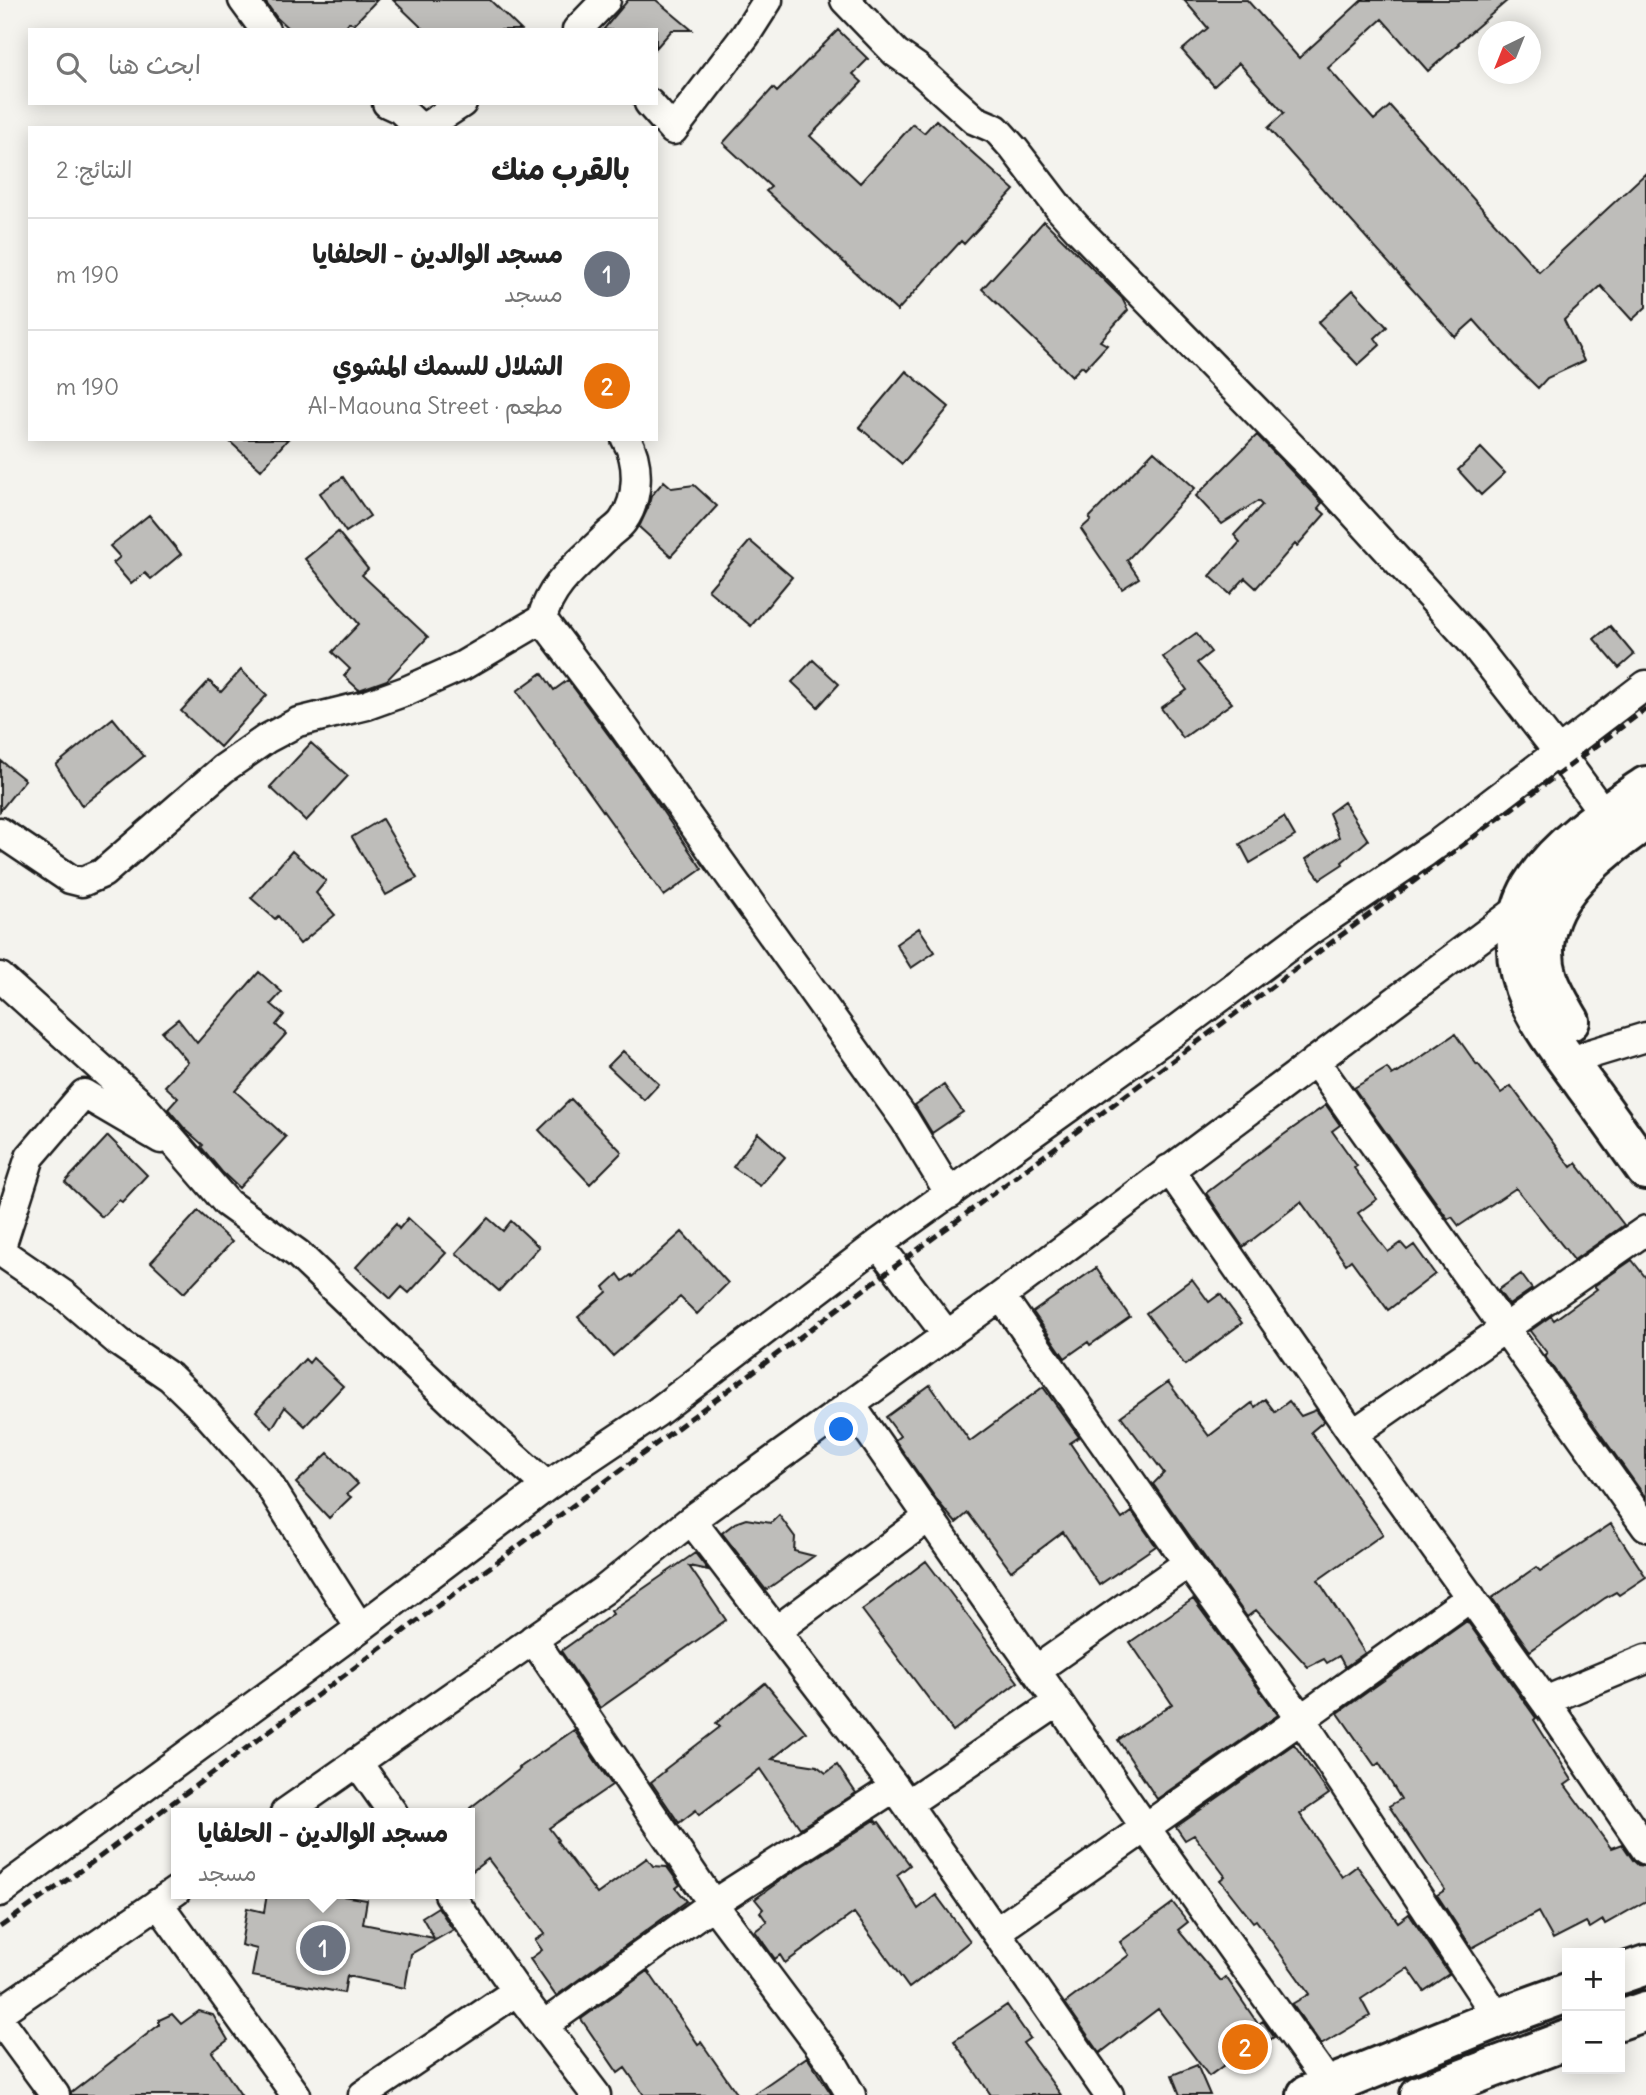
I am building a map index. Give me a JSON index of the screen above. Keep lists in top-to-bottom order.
{
  "north": "bottom left",
  "page": {
    "search": "ابحث هنا",
    "heading": ["بالقرب منك", "النتائج: 2"],
    "list": [
      {
        "mark": "1",
        "name": "مسجد الوالدين - الحلفايا",
        "note": "مسجد",
        "value": "190 m"
      },
      {
        "mark": "2",
        "name": "الشلال للسمك المشوي",
        "note": "مطعم · Al-Maouna Street",
        "value": "190 m"
      }
    ],
    "popup": ["مسجد الوالدين - الحلفايا", "مسجد"],
    "pins": ["1", "2"],
    "map_buttons": ["+", "−"]
  }
}
